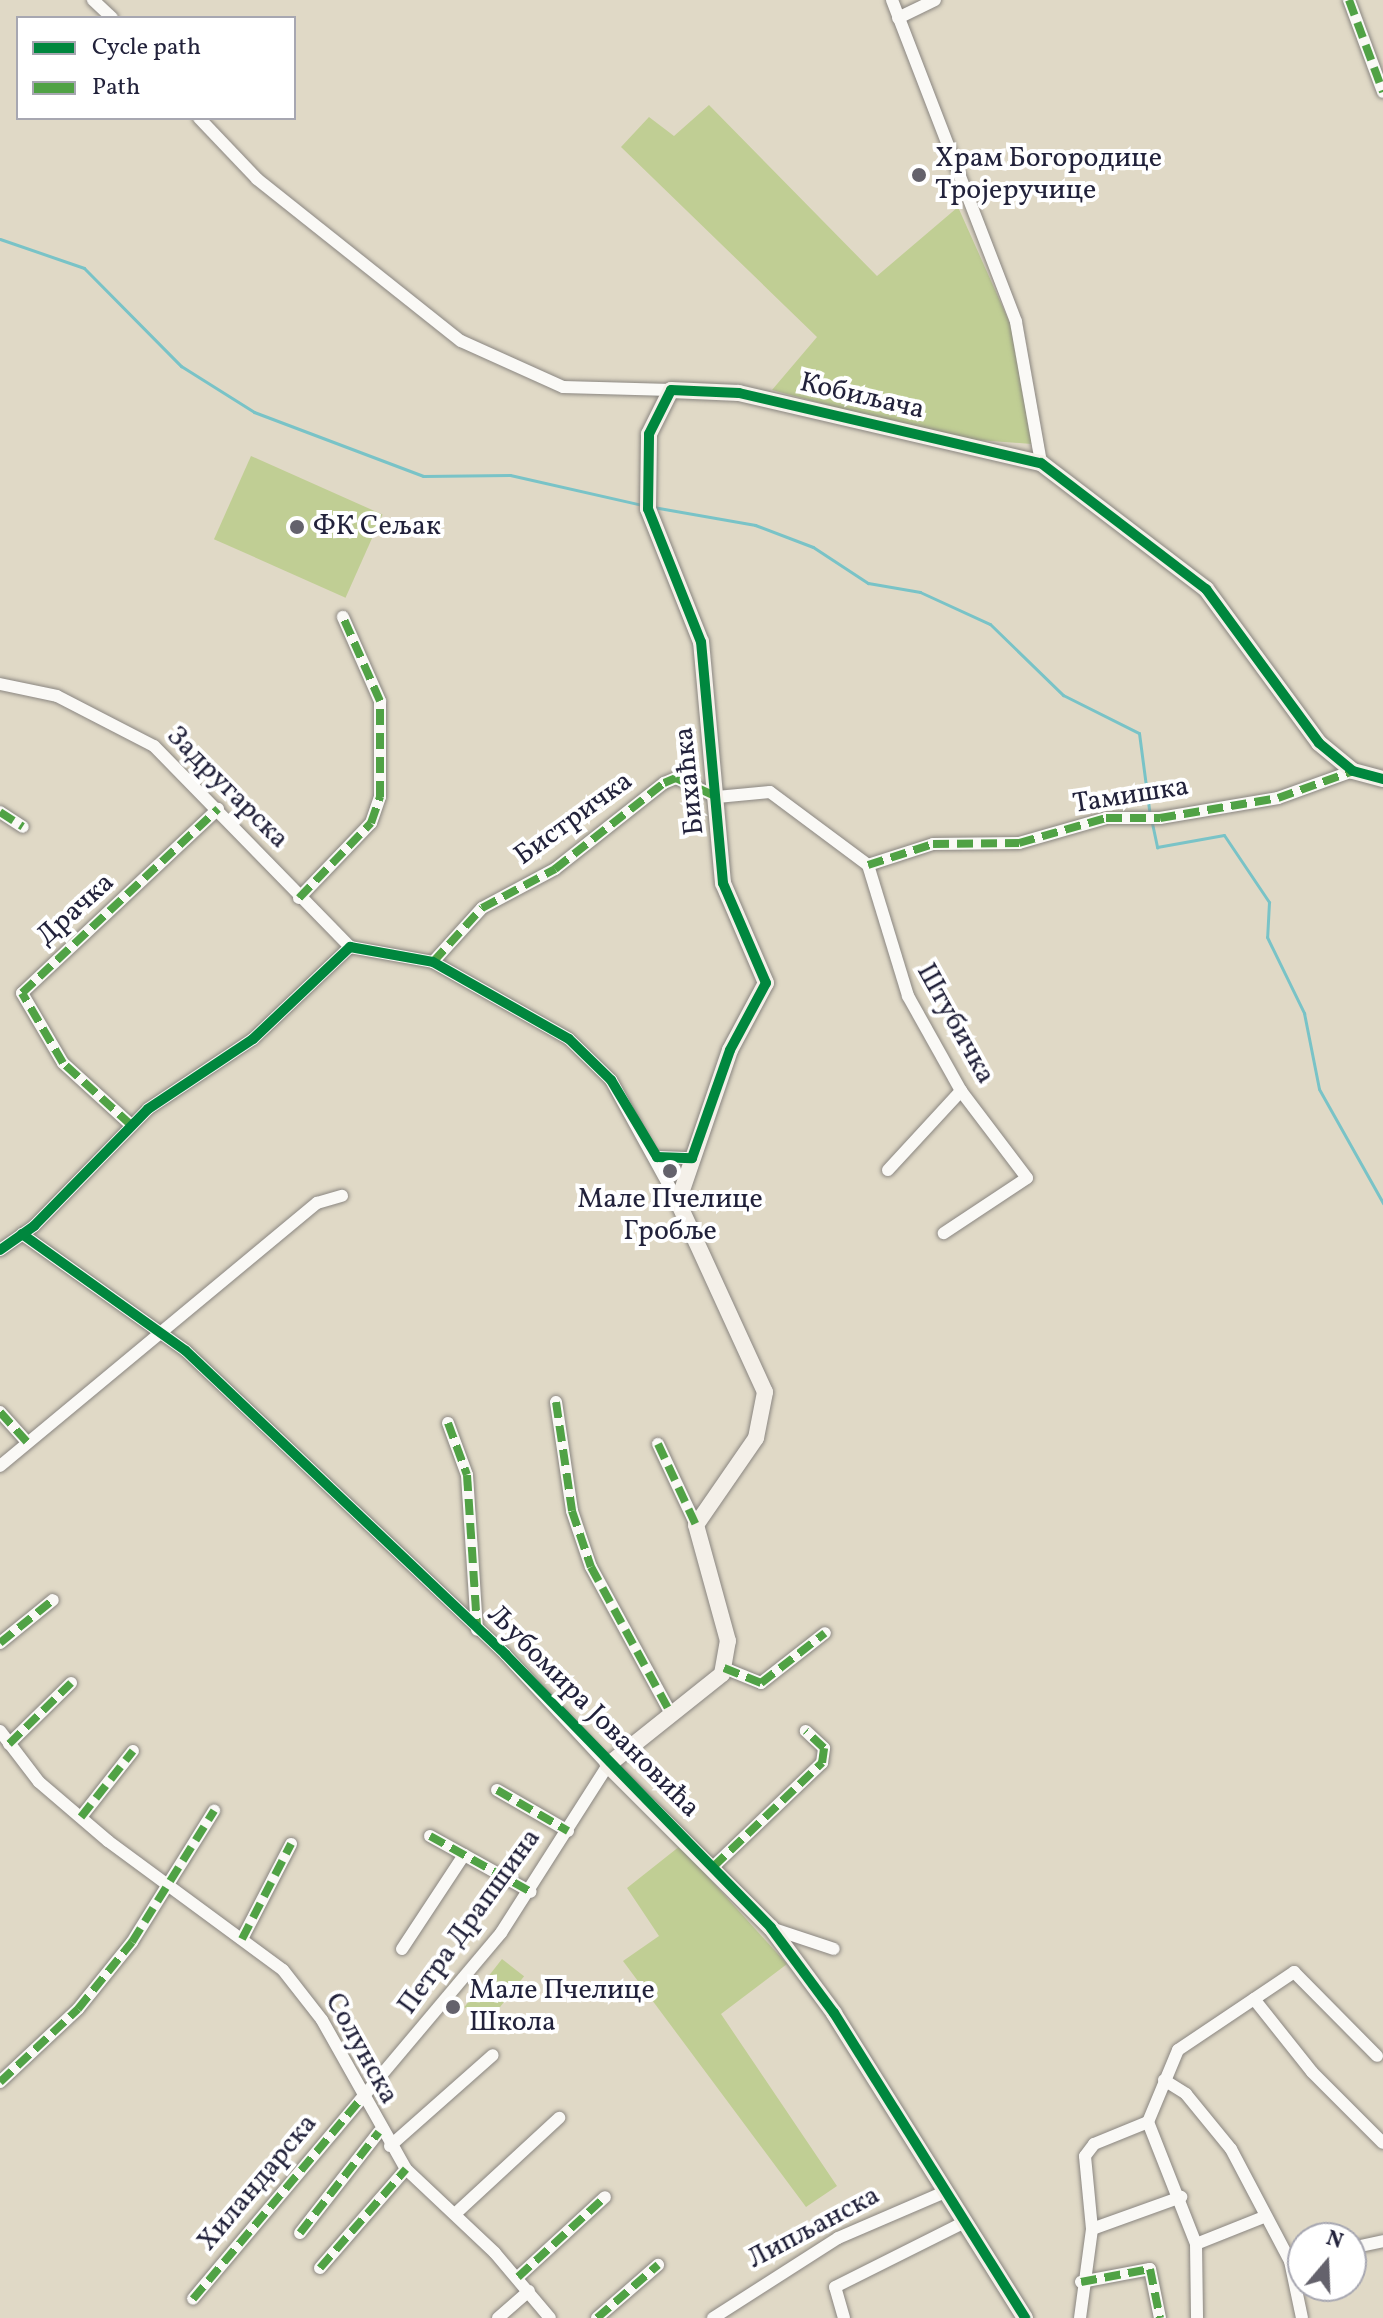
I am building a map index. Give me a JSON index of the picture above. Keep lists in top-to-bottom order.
{
  "streets": {
    "street": [
      "Кобиљача",
      "Бихаћка",
      "Задругарска",
      "Тамишка",
      "Бистричка",
      "Драчка",
      "Штубичка",
      "Љубомира Јовановића",
      "Петра Драпшина",
      "Солунска",
      "Хиландарска",
      "Липљанска"
    ]
  },
  "crossings": [
    ["Кобиљача", "Бихаћка"],
    ["Бихаћка", "Бистричка"],
    ["Задругарска", "Драчка"],
    ["Тамишка", "Штубичка"],
    ["Љубомира Јовановића", "Петра Драпшина"],
    ["Љубомира Јовановића", "Липљанска"],
    ["Петра Драпшина", "Солунска"],
    ["Петра Драпшина", "Хиландарска"],
    ["Солунска", "Хиландарска"]
  ],
  "places": [
    "Храм Богородице Тројеручице",
    "ФК Сељак",
    "Мале Пчелице Гробље",
    "Мале Пчелице Школа"
  ],
  "legend": ["Cycle path", "Path"],
  "north": "top"
}
